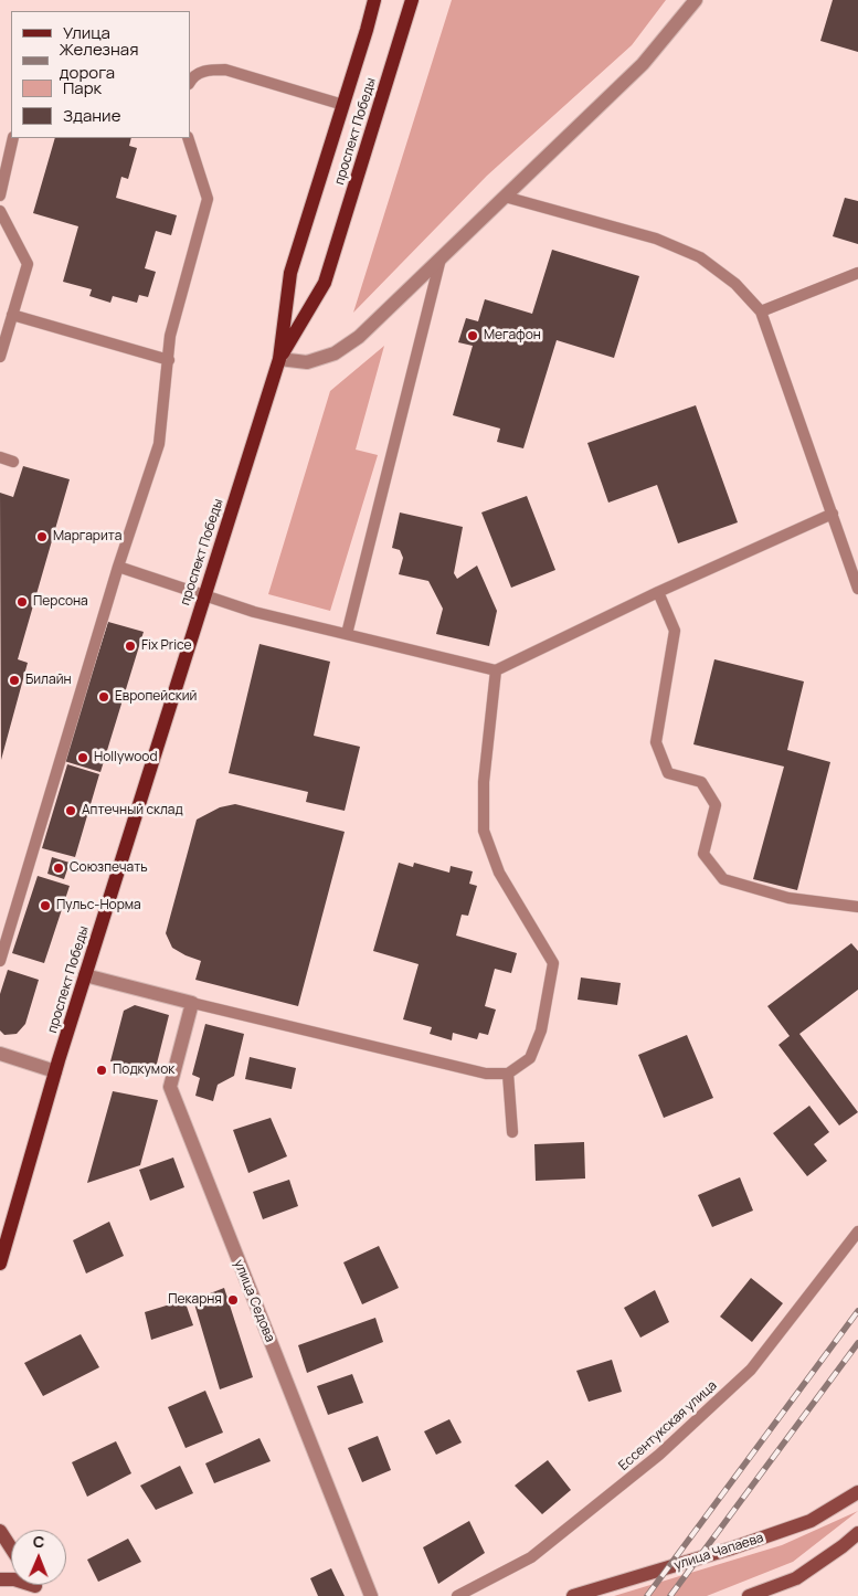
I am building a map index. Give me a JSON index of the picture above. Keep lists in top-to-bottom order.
{
  "streets": {
    "main road": ["проспект Победы", "улица Чапаева"],
    "street": ["улица Седова"],
    "lane": ["Ессентукская улица"]
  },
  "places": [
    "Мегафон",
    "Маргарита",
    "Персона",
    "Fix Price",
    "Билайн",
    "Европейский",
    "Hollywood",
    "Аптечный склад",
    "Союзпечать",
    "Пульс-Норма",
    "Подкумок",
    "Пекарня"
  ],
  "legend": [
    "Улица",
    "Железная дорога",
    "Парк",
    "Здание"
  ],
  "north": "top"
}
